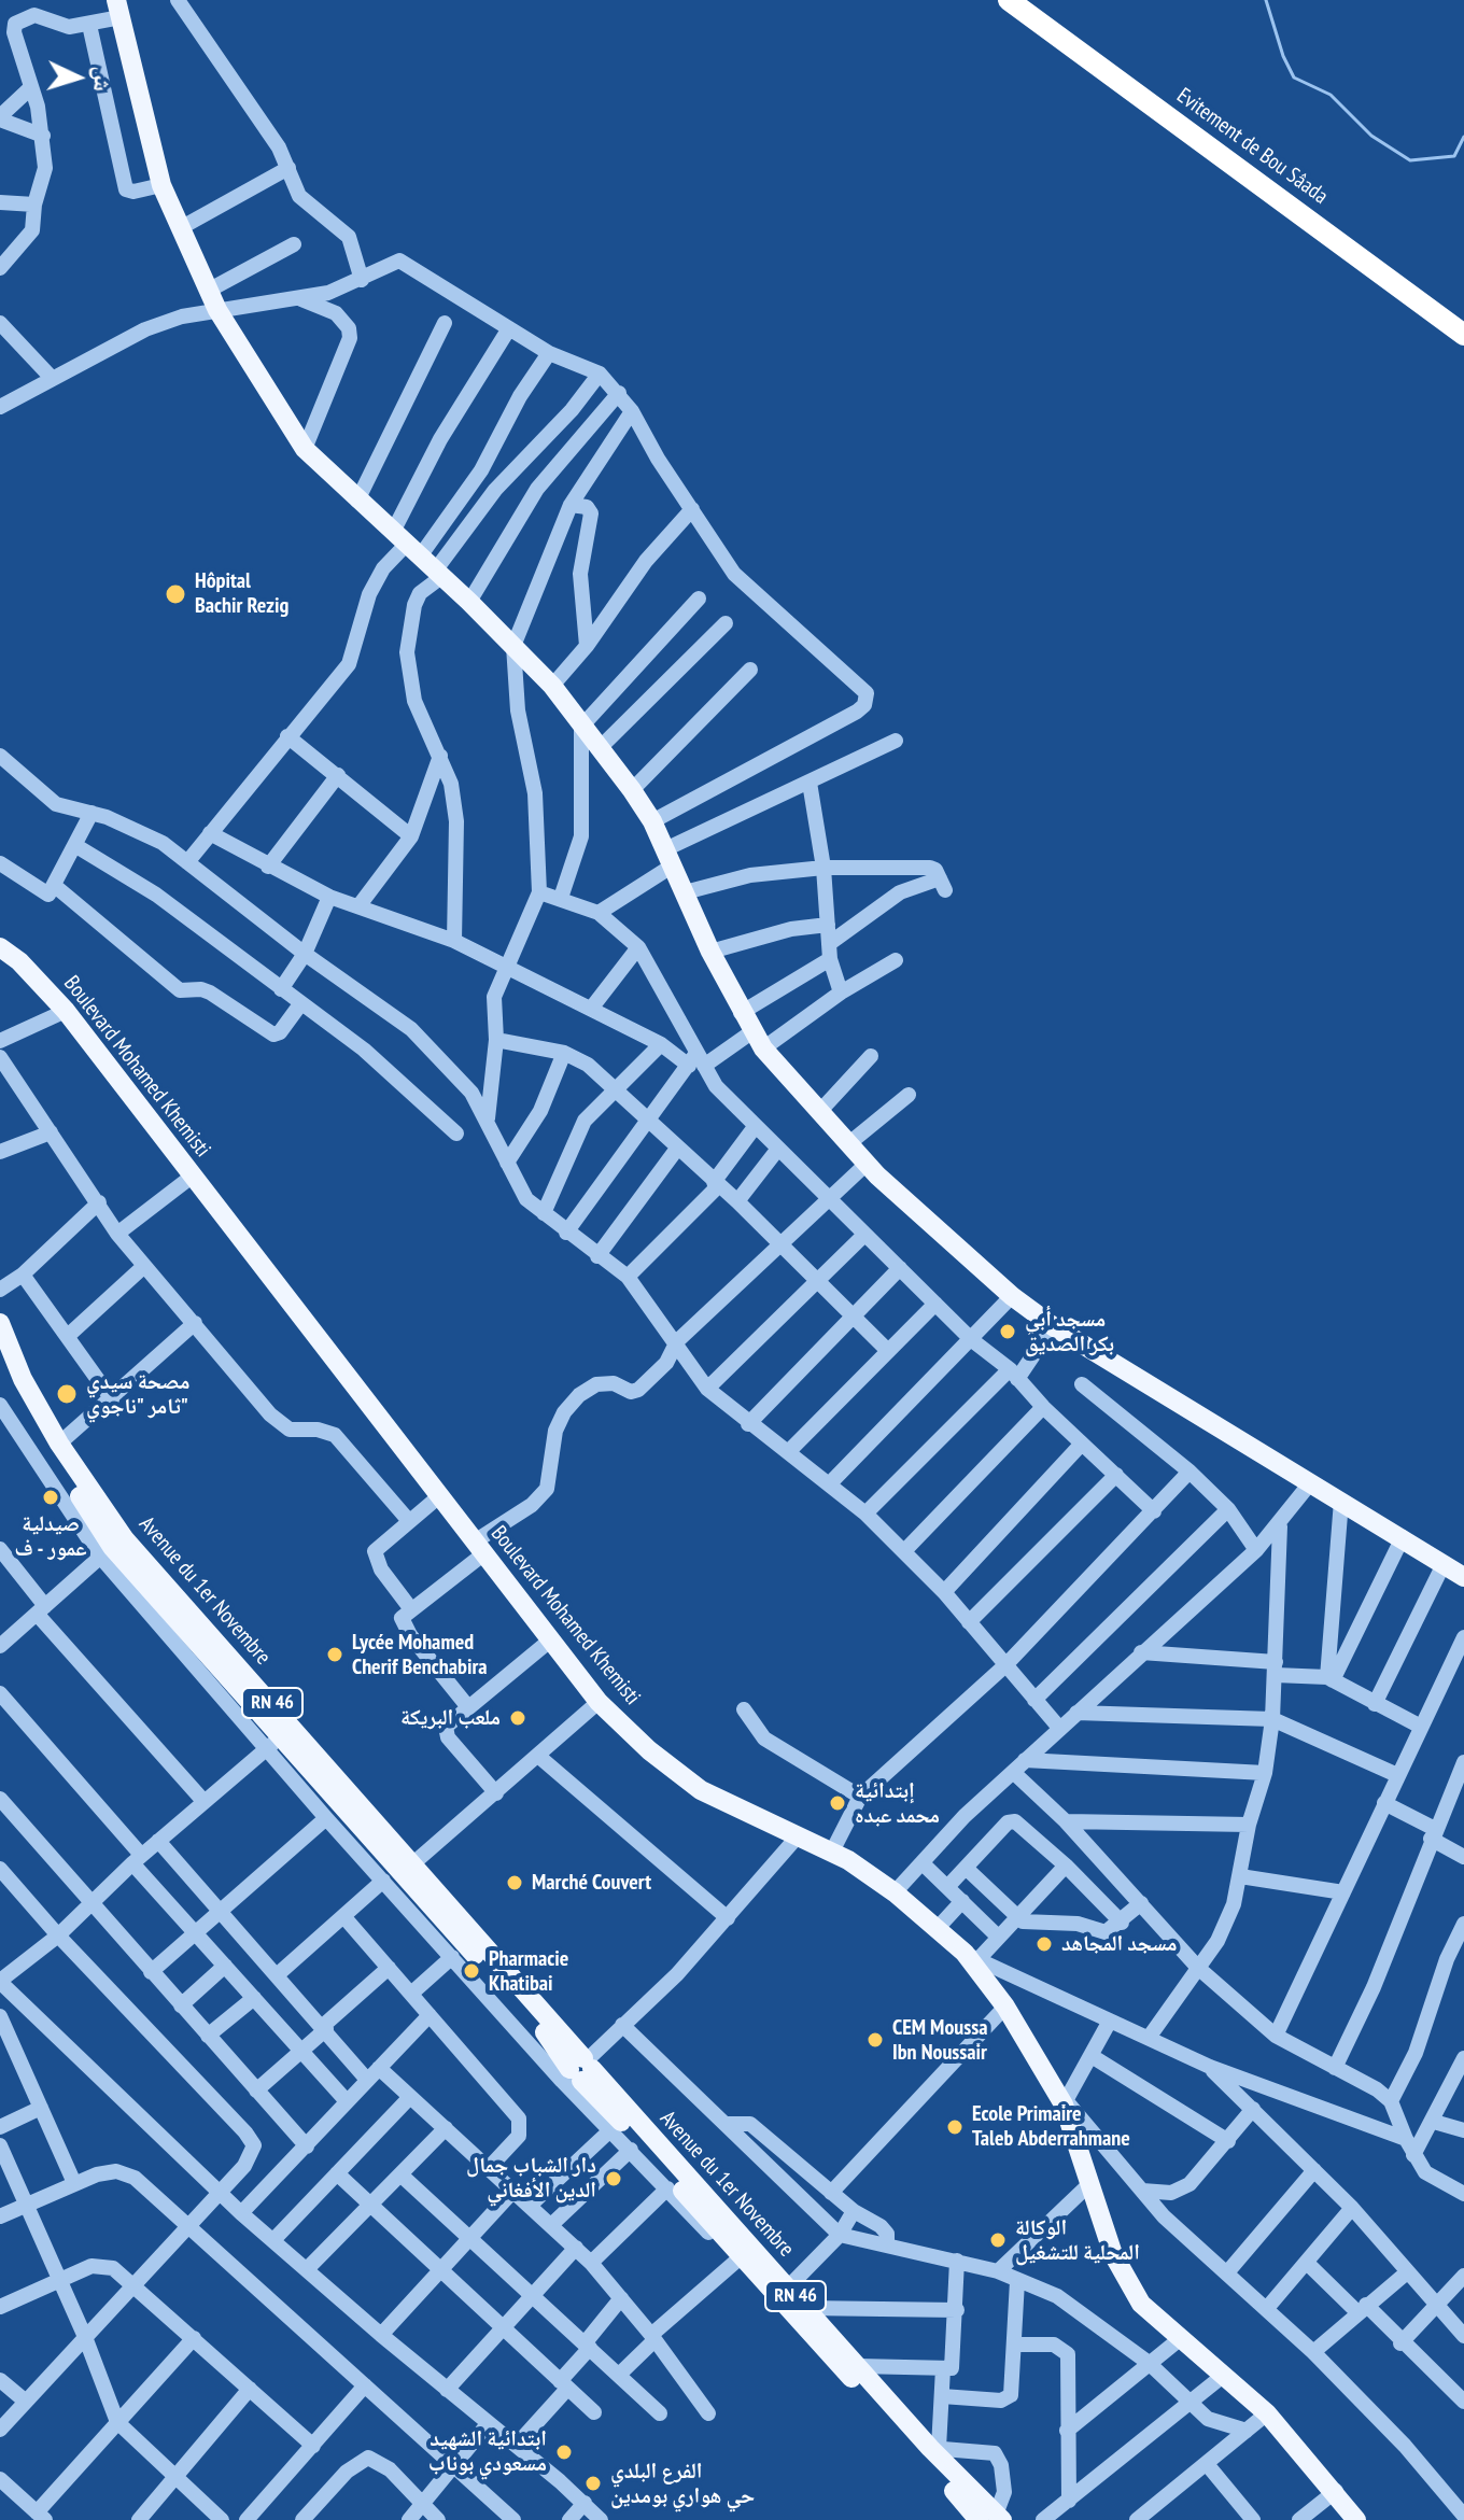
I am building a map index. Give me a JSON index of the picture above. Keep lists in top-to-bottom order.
{
  "streets": {
    "highway": ["Evitement de Bou Sâada"],
    "main road": ["Boulevard Mohamed Khemisti", "Avenue du 1er Novembre", "RN 46"]
  },
  "places": [
    "Hôpital Bachir Rezig",
    "مسجد أبي بكر الصديق",
    "مصحة سيدي ثامر \"ناجوي\"",
    "صيدلية عمور - ف",
    "Lycée Mohamed Cherif Benchabira",
    "ملعب البريكة",
    "إبتدائية محمد عبده",
    "Marché Couvert",
    "مسجد المجاهد",
    "Pharmacie Khatibai",
    "CEM Moussa Ibn Noussair",
    "Ecole Primaire Taleb Abderrahmane",
    "دار الشباب جمال الدين الأفغاني",
    "الوكالة المحلية للتشغيل",
    "ابتدائية الشهيد مسعودي بوناب",
    "الفرع البلدي حي هواري بومدين"
  ],
  "north": "right"
}
